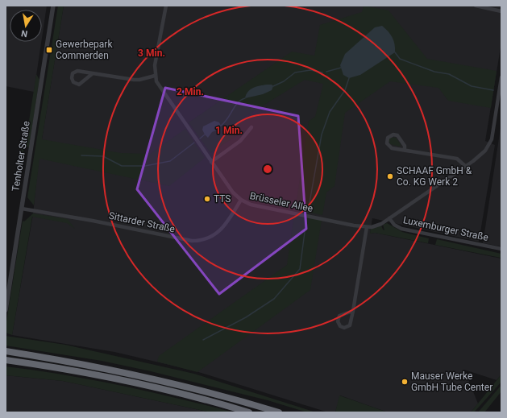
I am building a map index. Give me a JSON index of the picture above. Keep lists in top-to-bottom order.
{
  "streets": {
    "street": [
      "Tenholter Straße",
      "Brüsseler Allee",
      "Sittarder Straße",
      "Luxemburger Straße"
    ]
  },
  "crossings": [
    ["Tenholter Straße", "Sittarder Straße"],
    ["Brüsseler Allee", "Sittarder Straße"],
    ["Brüsseler Allee", "Luxemburger Straße"]
  ],
  "places": {
    "transit": ["Gewerbepark Commerden"],
    "other": ["SCHAAF GmbH & Co. KG Werk 2", "TTS", "Mauser Werke GmbH Tube Center"]
  },
  "north": "bottom",
  "rings": ["3 Min.", "2 Min.", "1 Min."]
}
